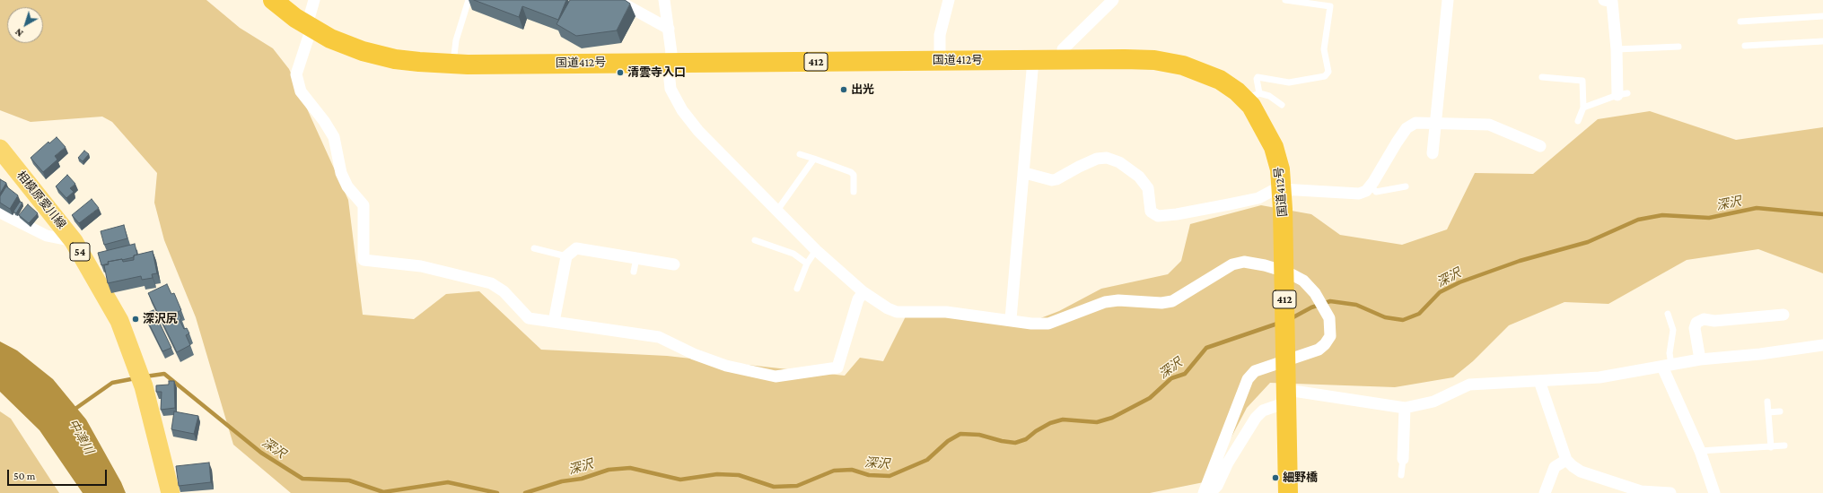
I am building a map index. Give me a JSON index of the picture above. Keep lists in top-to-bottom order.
{
  "streets": {
    "highway": ["国道412号", "412"],
    "main road": ["相模原愛川線", "54"]
  },
  "water": ["深沢", "中津川"],
  "places": [
    "清雲寺入口",
    "出光",
    "深沢尻",
    "細野橋"
  ],
  "scale_bar": "50 m",
  "north": "bottom left"
}
